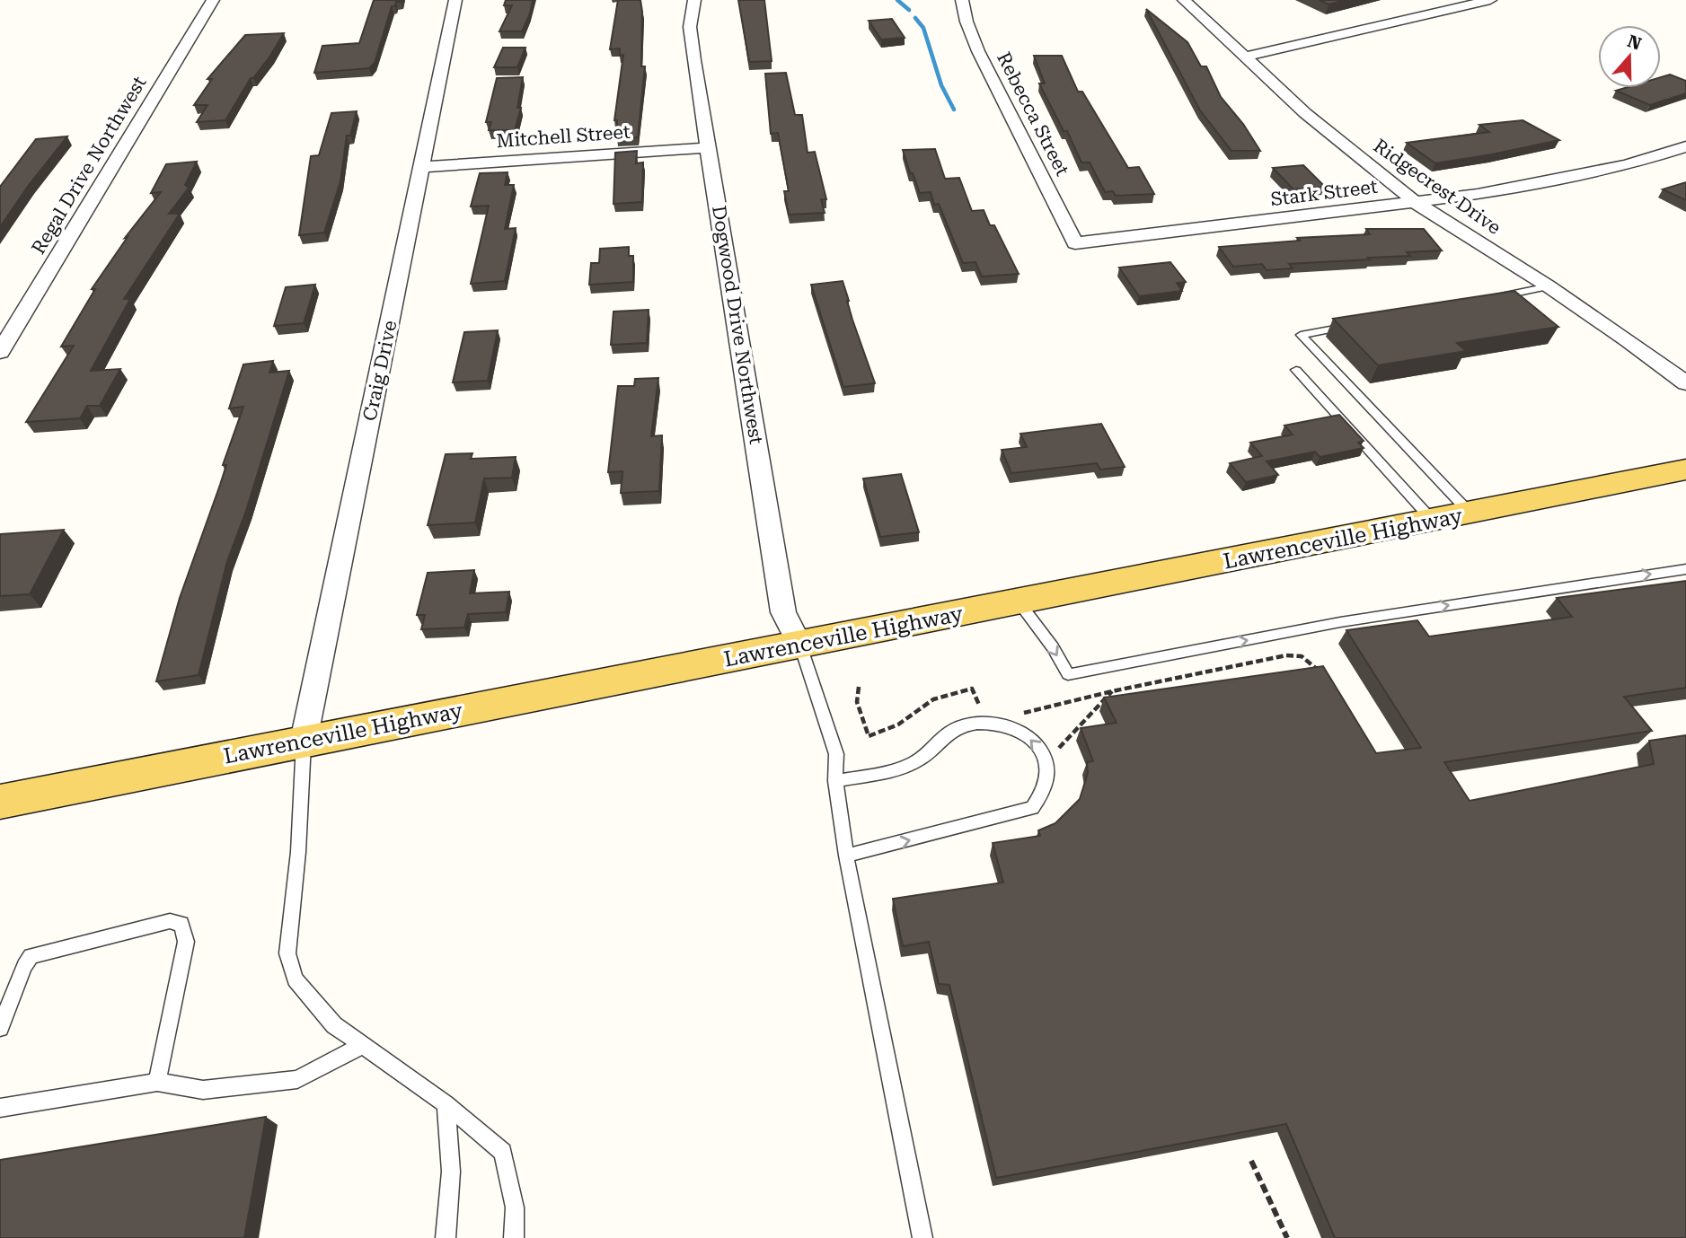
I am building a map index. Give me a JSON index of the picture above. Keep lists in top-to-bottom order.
{
  "streets": {
    "main road": ["Lawrenceville Highway"],
    "street": [
      "Rebecca Street",
      "Mitchell Street",
      "Regal Drive Northwest",
      "Ridgecrest Drive",
      "Stark Street",
      "Dogwood Drive Northwest",
      "Craig Drive"
    ]
  },
  "crossings": [
    ["Rebecca Street", "Stark Street"],
    ["Mitchell Street", "Dogwood Drive Northwest"],
    ["Mitchell Street", "Craig Drive"],
    ["Ridgecrest Drive", "Stark Street"],
    ["Dogwood Drive Northwest", "Lawrenceville Highway"],
    ["Craig Drive", "Lawrenceville Highway"]
  ],
  "north": "top"
}
